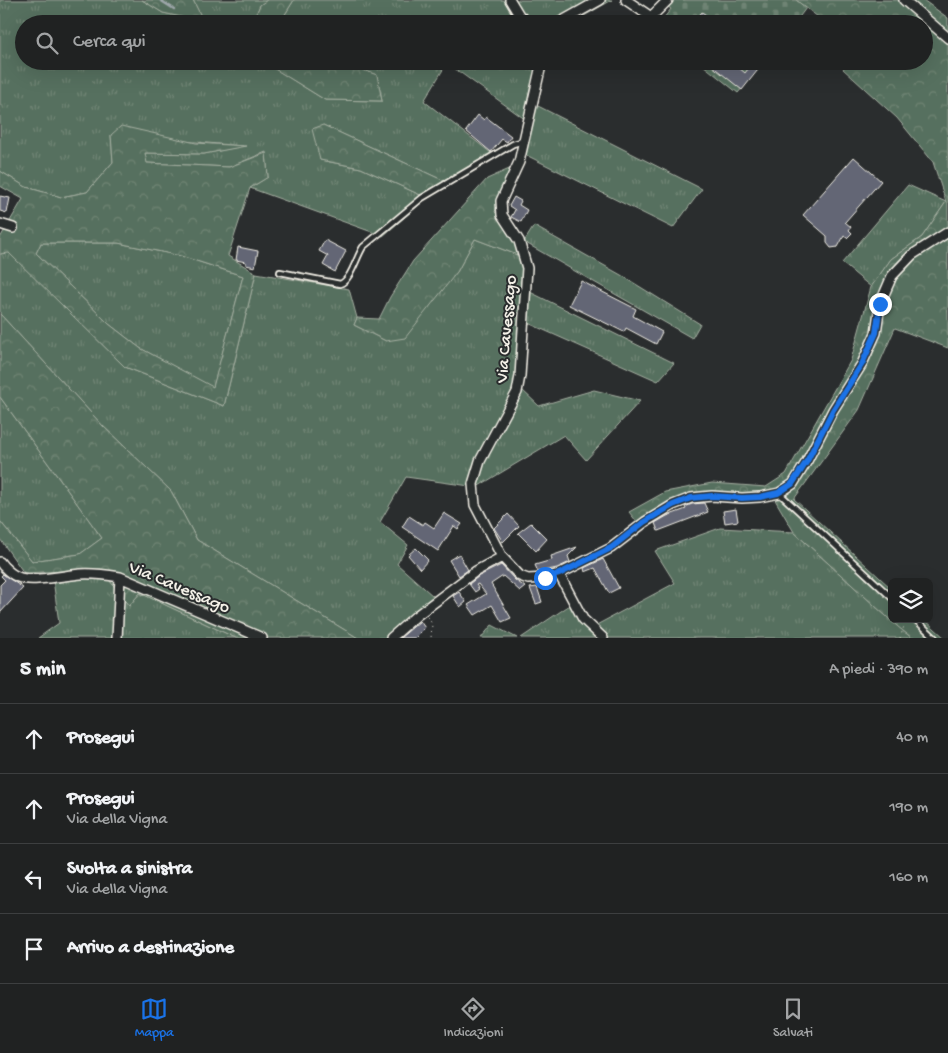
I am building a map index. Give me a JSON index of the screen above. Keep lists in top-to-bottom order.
{
  "streets": {
    "street": ["Via Cavessago"]
  },
  "page": {
    "search": "Cerca qui",
    "heading": ["5 min", "A piedi · 390 m"],
    "list": [
      ["Prosegui", "40 m"],
      ["Prosegui", "Via della Vigna", "190 m"],
      ["Svolta a sinistra", "Via della Vigna", "160 m"],
      "Arrivo a destinazione"
    ],
    "nav": ["Mappa", "Indicazioni", "Salvati"]
  }
}
